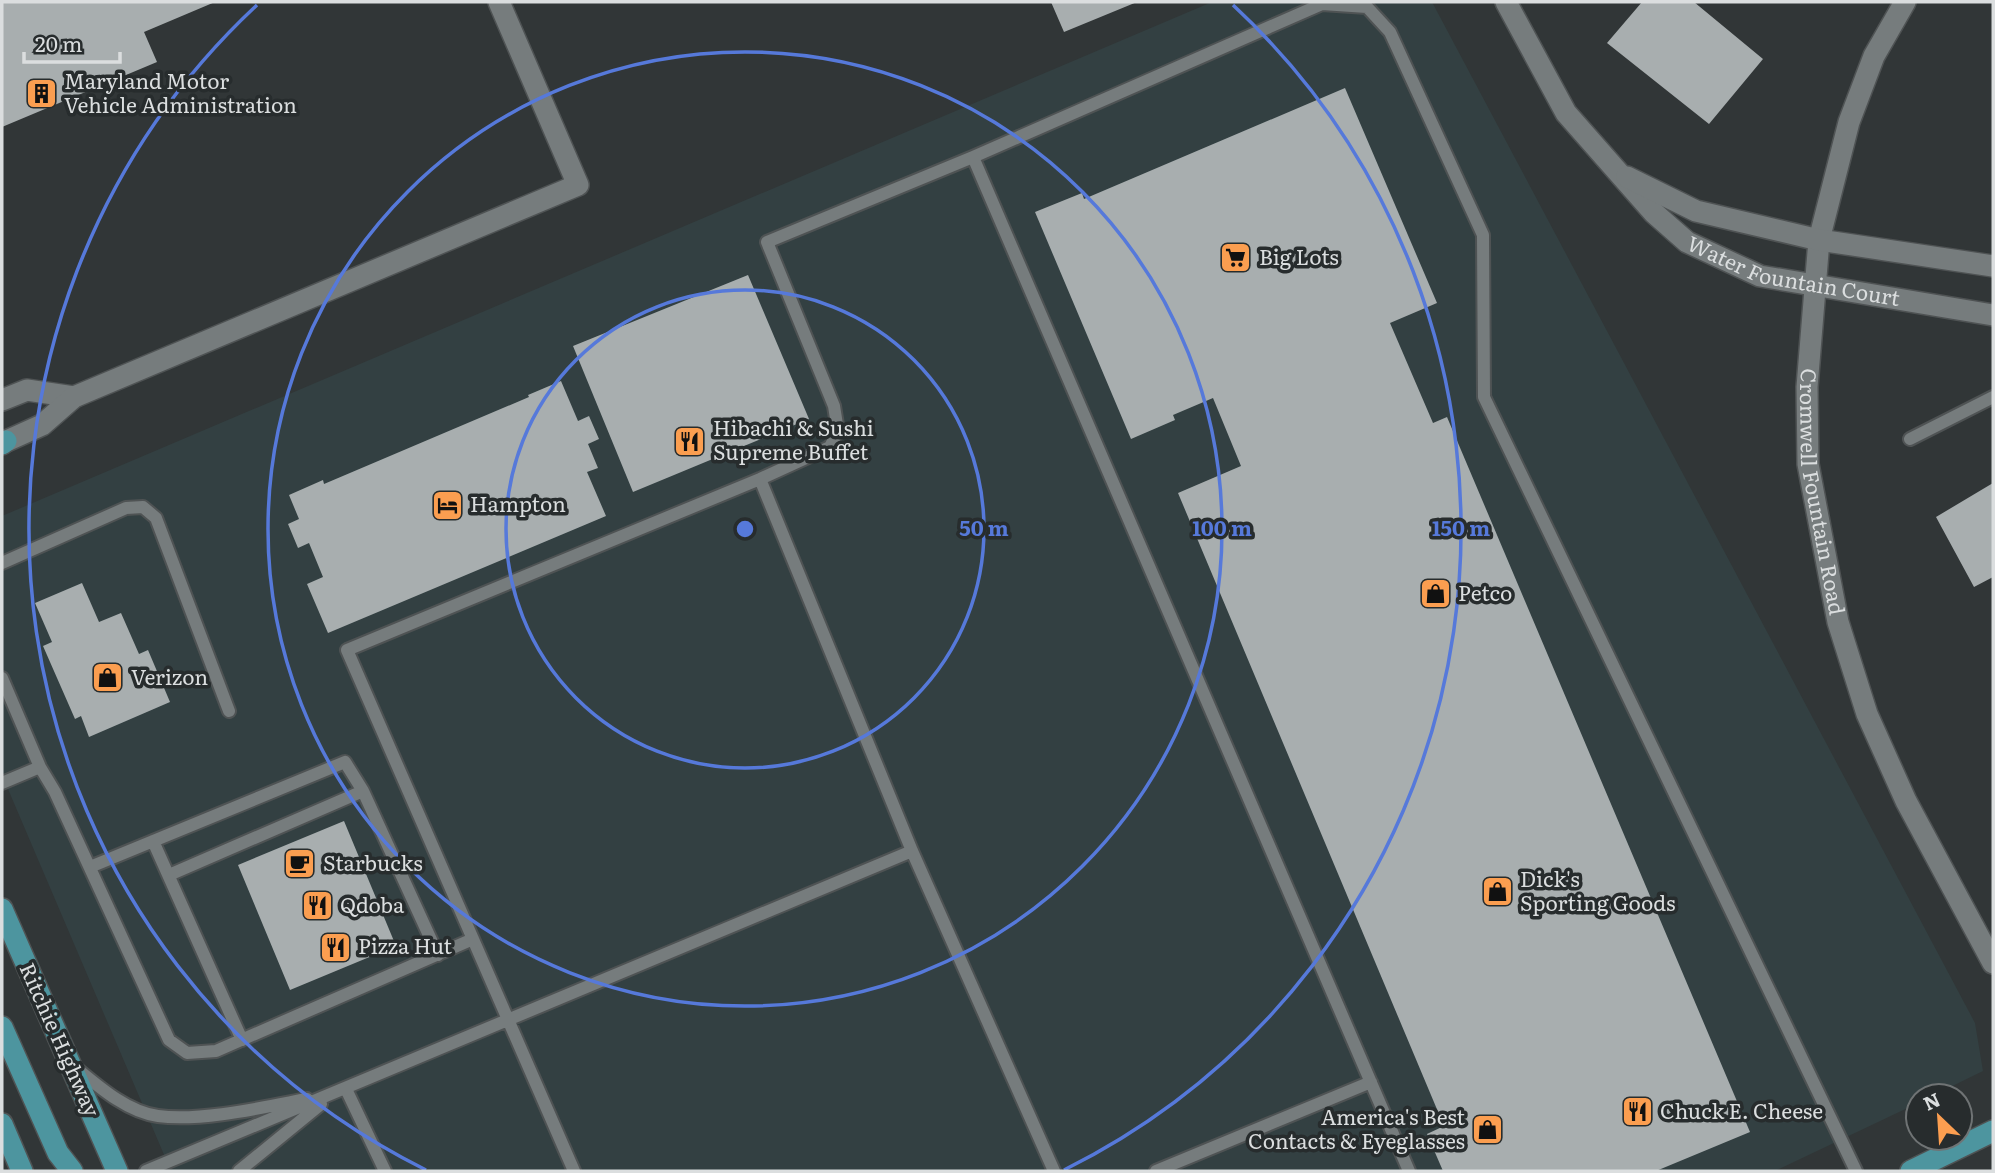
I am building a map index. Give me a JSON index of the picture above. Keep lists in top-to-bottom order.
{
  "streets": {
    "main road": ["Ritchie Highway"],
    "street": ["Water Fountain Court", "Cromwell Fountain Road"]
  },
  "crossings": [
    ["Water Fountain Court", "Cromwell Fountain Road"]
  ],
  "places": {
    "building": ["Maryland Motor Vehicle Administration"],
    "supermarket": ["Big Lots"],
    "restaurant": [
      "Hibachi & Sushi Supreme Buffet",
      "Qdoba",
      "Pizza Hut",
      "Chuck E. Cheese"
    ],
    "hotel": ["Hampton"],
    "shop": [
      "Petco",
      "Verizon",
      "Dick's Sporting Goods",
      "America's Best Contacts & Eyeglasses"
    ],
    "cafe": ["Starbucks"]
  },
  "scale_bar": "20 m",
  "north": "top left",
  "rings": ["50 m", "100 m", "150 m"]
}
